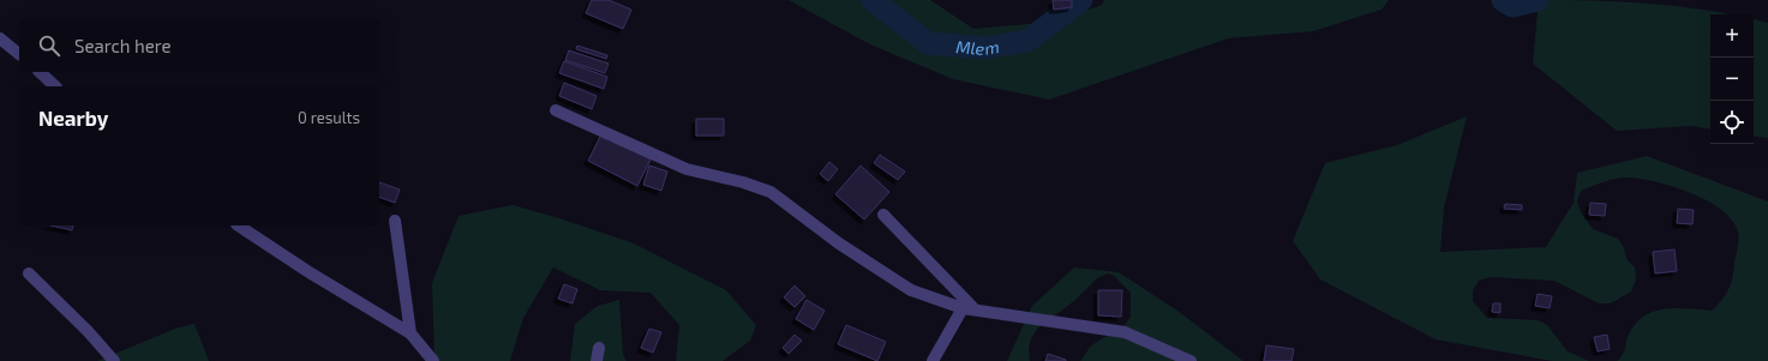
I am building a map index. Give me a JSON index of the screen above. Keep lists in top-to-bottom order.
{
  "water": ["Mlem"],
  "page": {
    "map_buttons": ["+", "−"],
    "search": "Search here",
    "heading": ["Nearby", "0 results"]
  }
}
